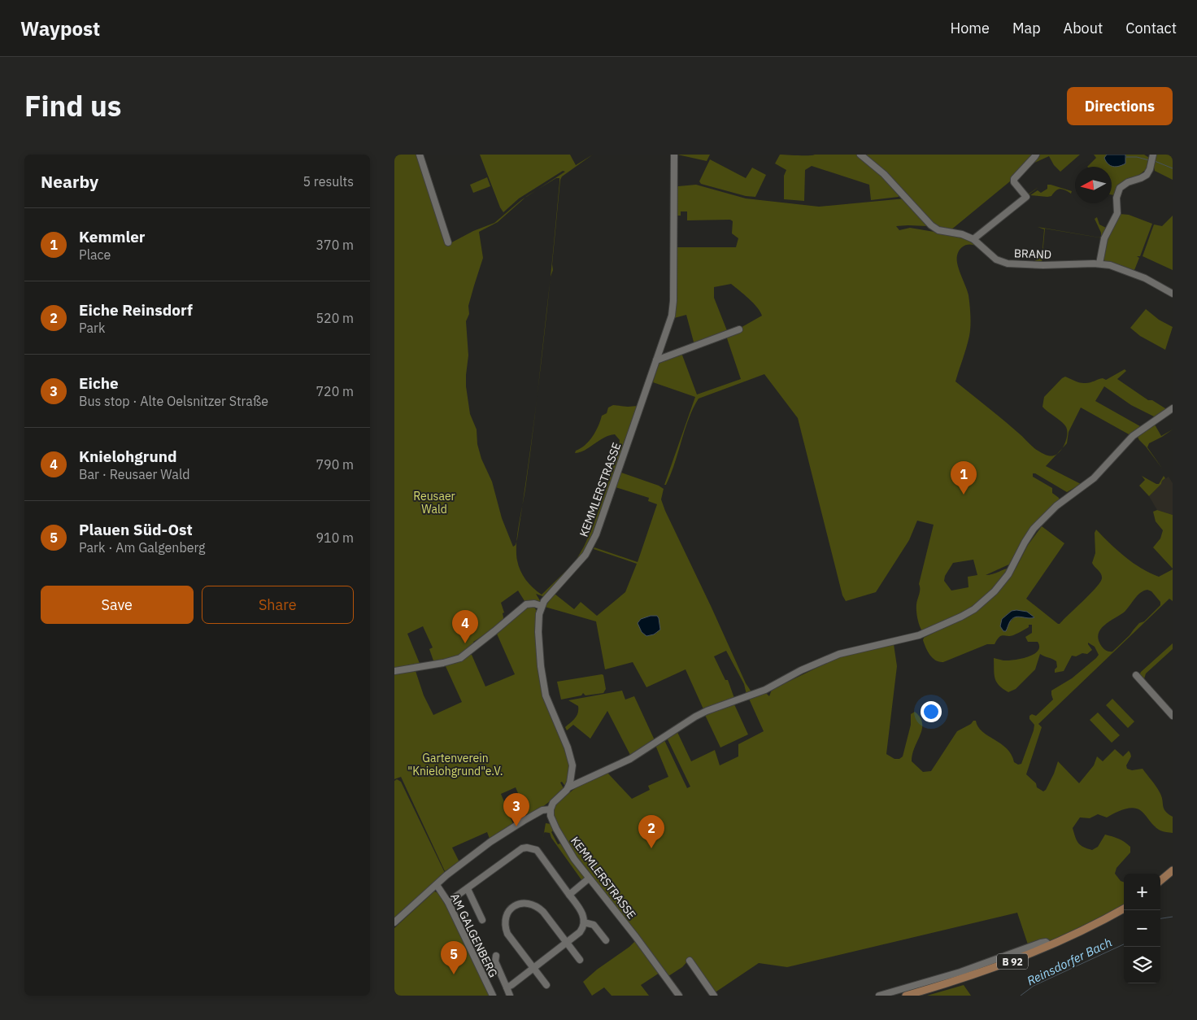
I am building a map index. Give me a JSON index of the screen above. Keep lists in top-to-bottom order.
{
  "streets": {
    "main road": ["B 92"],
    "street": ["BRAND", "KEMMLERSTRASSE", "AM GALGENBERG"]
  },
  "water": ["Reinsdorfer Bach"],
  "parks": ["Reusaer Wald", "Gartenverein \"Knielohgrund\"e.V."],
  "north": "left",
  "page": {
    "header": "Waypost",
    "nav": [
      "Home",
      "Map",
      "About",
      "Contact"
    ],
    "title": "Find us",
    "buttons": [
      "Directions",
      ["Save", "Share"]
    ],
    "heading": ["Nearby", "5 results"],
    "list": [
      {
        "mark": "1",
        "name": "Kemmler",
        "note": "Place",
        "value": "370 m"
      },
      {
        "mark": "2",
        "name": "Eiche Reinsdorf",
        "note": "Park",
        "value": "520 m"
      },
      {
        "mark": "3",
        "name": "Eiche",
        "note": "Bus stop · Alte Oelsnitzer Straße",
        "value": "720 m"
      },
      {
        "mark": "4",
        "name": "Knielohgrund",
        "note": "Bar · Reusaer Wald",
        "value": "790 m"
      },
      {
        "mark": "5",
        "name": "Plauen Süd-Ost",
        "note": "Park · Am Galgenberg",
        "value": "910 m"
      }
    ],
    "pins": [
      "1",
      "4",
      "3",
      "2",
      "5"
    ],
    "map_buttons": ["+", "−"]
  }
}
